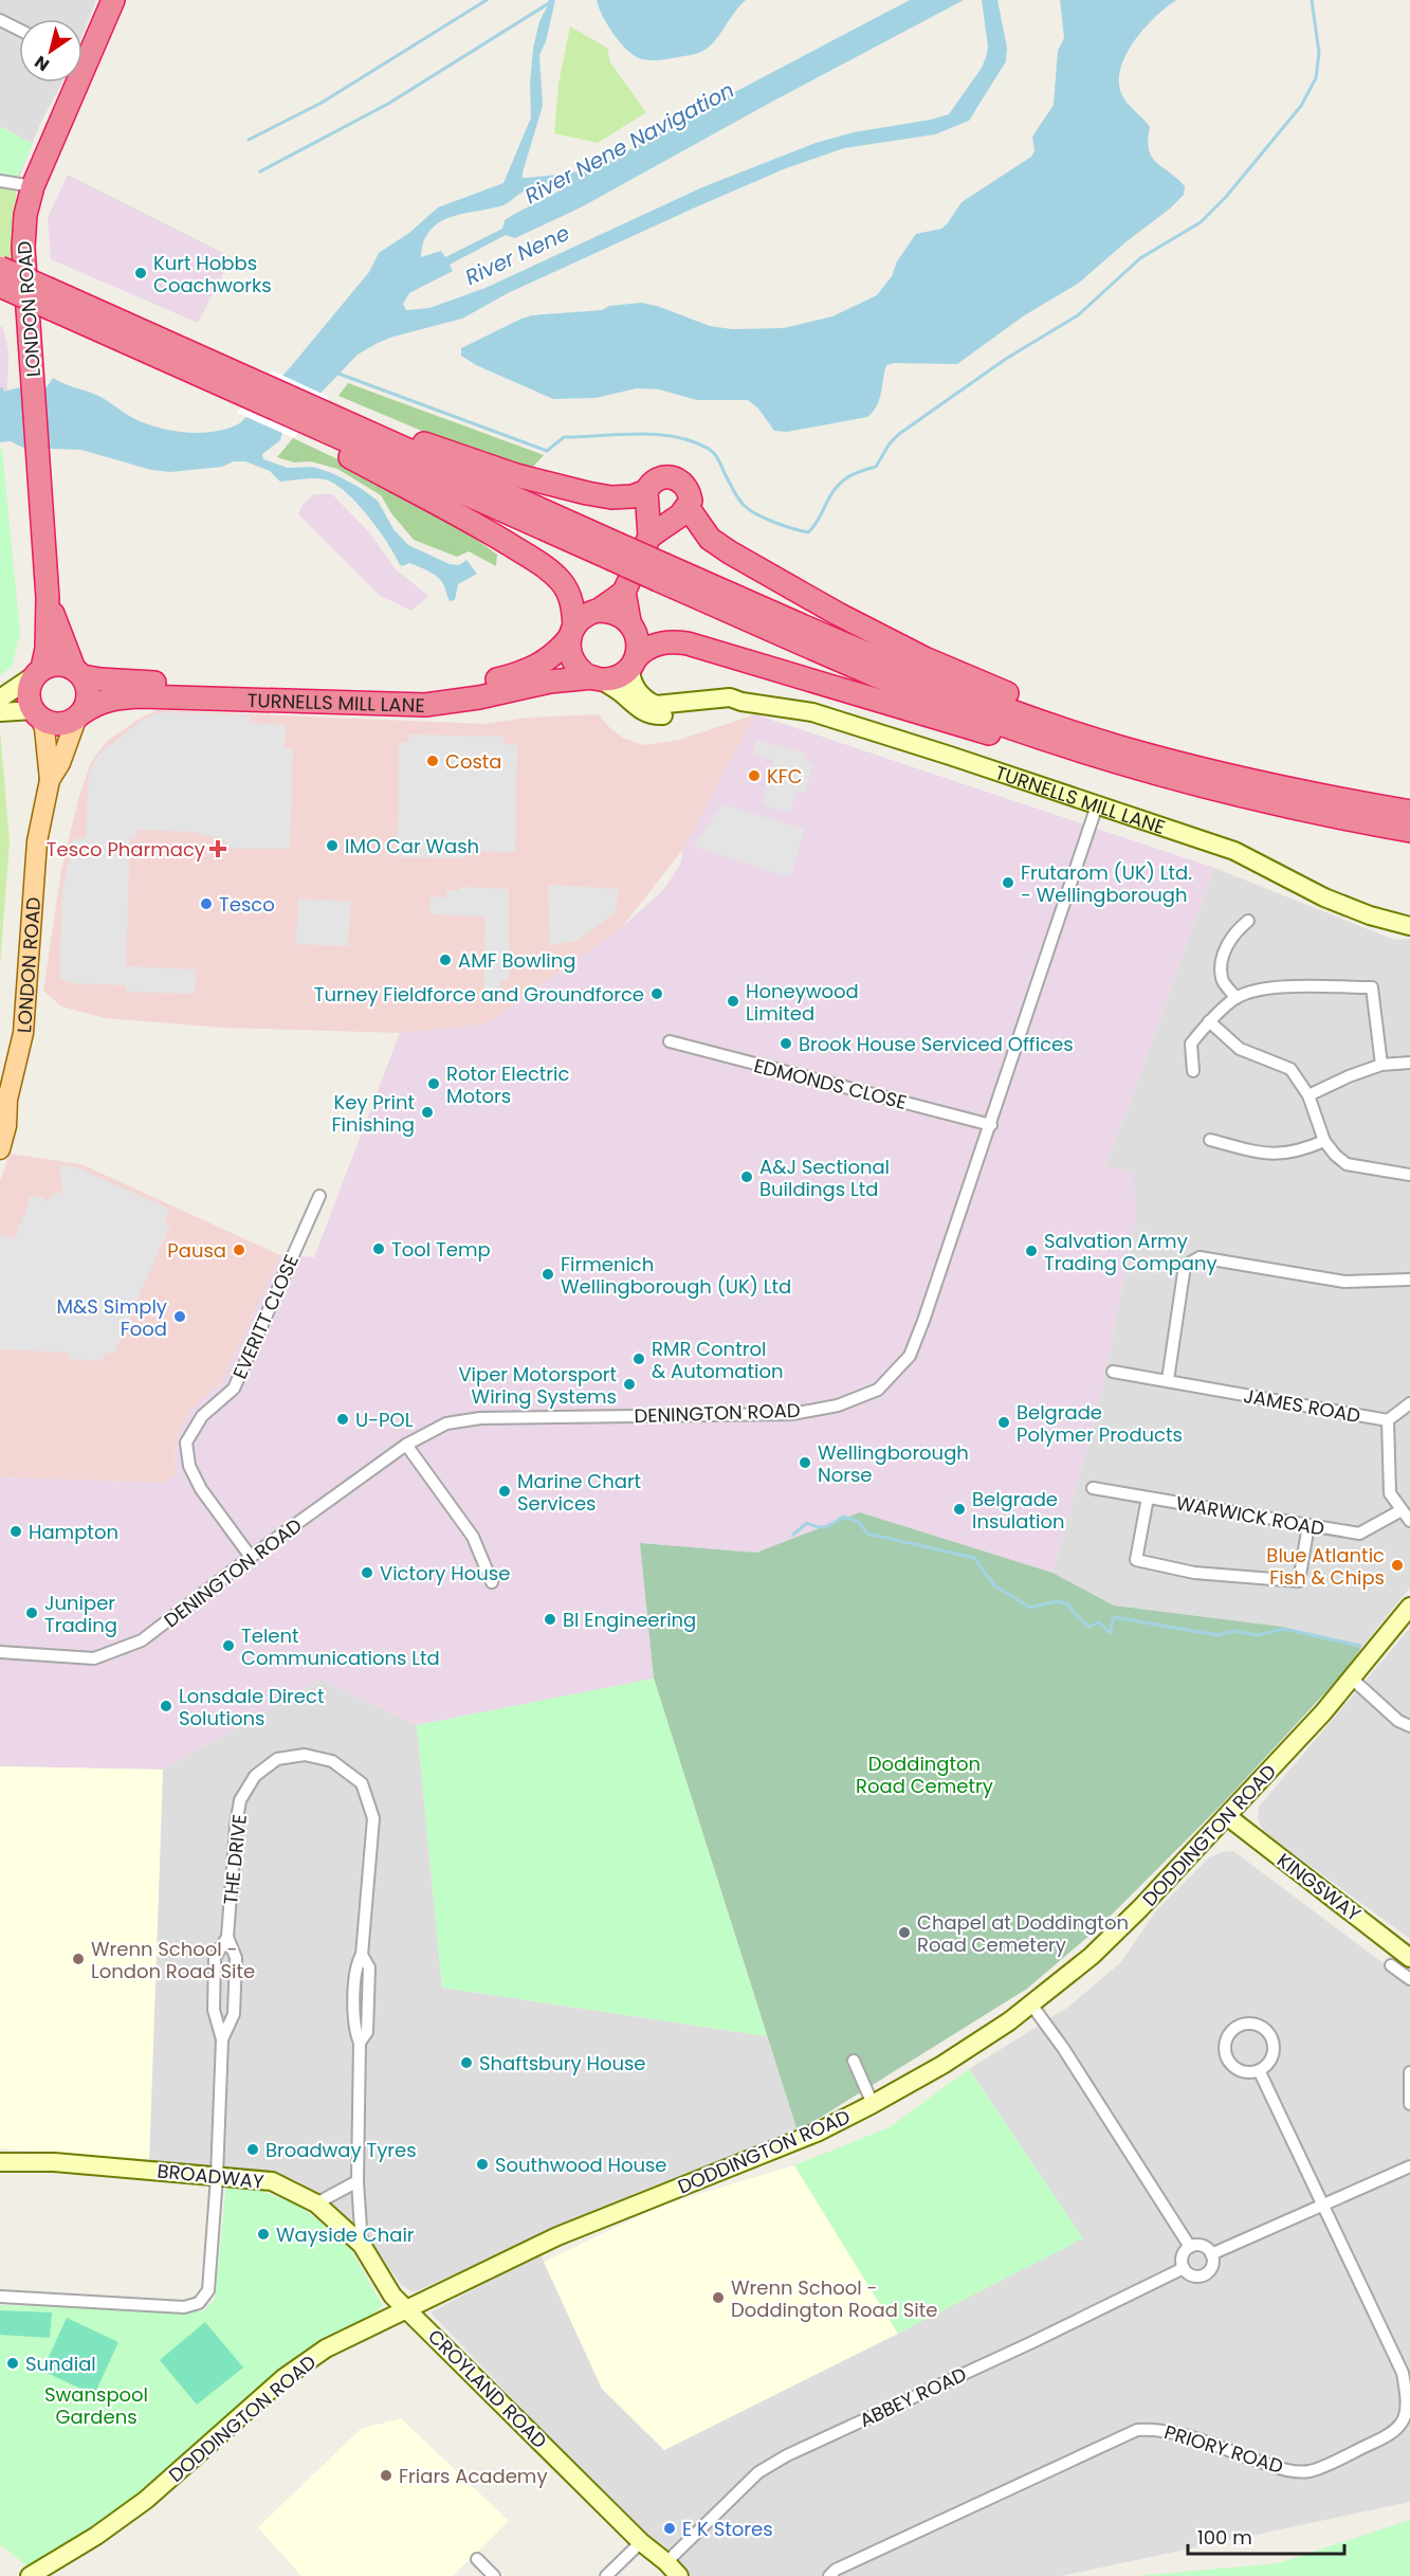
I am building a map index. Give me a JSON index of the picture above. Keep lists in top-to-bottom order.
{
  "streets": {
    "highway": ["LONDON ROAD", "TURNELLS MILL LANE"],
    "street": [
      "EDMONDS CLOSE",
      "EVERITT CLOSE",
      "JAMES ROAD",
      "DENINGTON ROAD",
      "WARWICK ROAD",
      "DODDINGTON ROAD",
      "THE DRIVE",
      "KINGSWAY",
      "BROADWAY",
      "CROYLAND ROAD",
      "ABBEY ROAD",
      "PRIORY ROAD"
    ]
  },
  "crossings": [
    ["LONDON ROAD", "TURNELLS MILL LANE"],
    ["TURNELLS MILL LANE", "DENINGTON ROAD"],
    ["EDMONDS CLOSE", "DENINGTON ROAD"],
    ["EVERITT CLOSE", "DENINGTON ROAD"],
    ["JAMES ROAD", "WARWICK ROAD"],
    ["DODDINGTON ROAD", "KINGSWAY"],
    ["DODDINGTON ROAD", "BROADWAY"],
    ["DODDINGTON ROAD", "CROYLAND ROAD"],
    ["THE DRIVE", "BROADWAY"],
    ["BROADWAY", "CROYLAND ROAD"],
    ["CROYLAND ROAD", "ABBEY ROAD"]
  ],
  "water": ["River Nene Navigation", "River Nene"],
  "parks": ["Doddington Road Cemetry", "Swanspool Gardens"],
  "places": {
    "other": [
      "Kurt Hobbs Coachworks",
      "Costa",
      "KFC",
      "IMO Car Wash",
      "Frutarom (UK) Ltd. - Wellingborough",
      "Tesco",
      "AMF Bowling",
      "Turney Fieldforce and Groundforce",
      "Honeywood Limited",
      "Brook House Serviced Offices",
      "Rotor Electric Motors",
      "Key Print Finishing",
      "A&J Sectional Buildings Ltd",
      "Tool Temp",
      "Pausa",
      "Salvation Army Trading Company",
      "Firmenich Wellingborough (UK) Ltd",
      "M&S Simply Food",
      "RMR Control & Automation",
      "Viper Motorsport Wiring Systems",
      "U-POL",
      "Belgrade Polymer Products",
      "Wellingborough Norse",
      "Marine Chart Services",
      "Belgrade Insulation",
      "Hampton",
      "Blue Atlantic Fish & Chips",
      "Victory House",
      "Juniper Trading",
      "BI Engineering",
      "Telent Communications Ltd",
      "Lonsdale Direct Solutions",
      "Chapel at Doddington Road Cemetery",
      "Wrenn School - London Road Site",
      "Shaftsbury House",
      "Broadway Tyres",
      "Southwood House",
      "Wayside Chair",
      "Wrenn School - Doddington Road Site",
      "Sundial",
      "Friars Academy",
      "E K Stores"
    ],
    "health": ["Tesco Pharmacy"]
  },
  "scale_bar": "100 m",
  "north": "bottom left"
}
